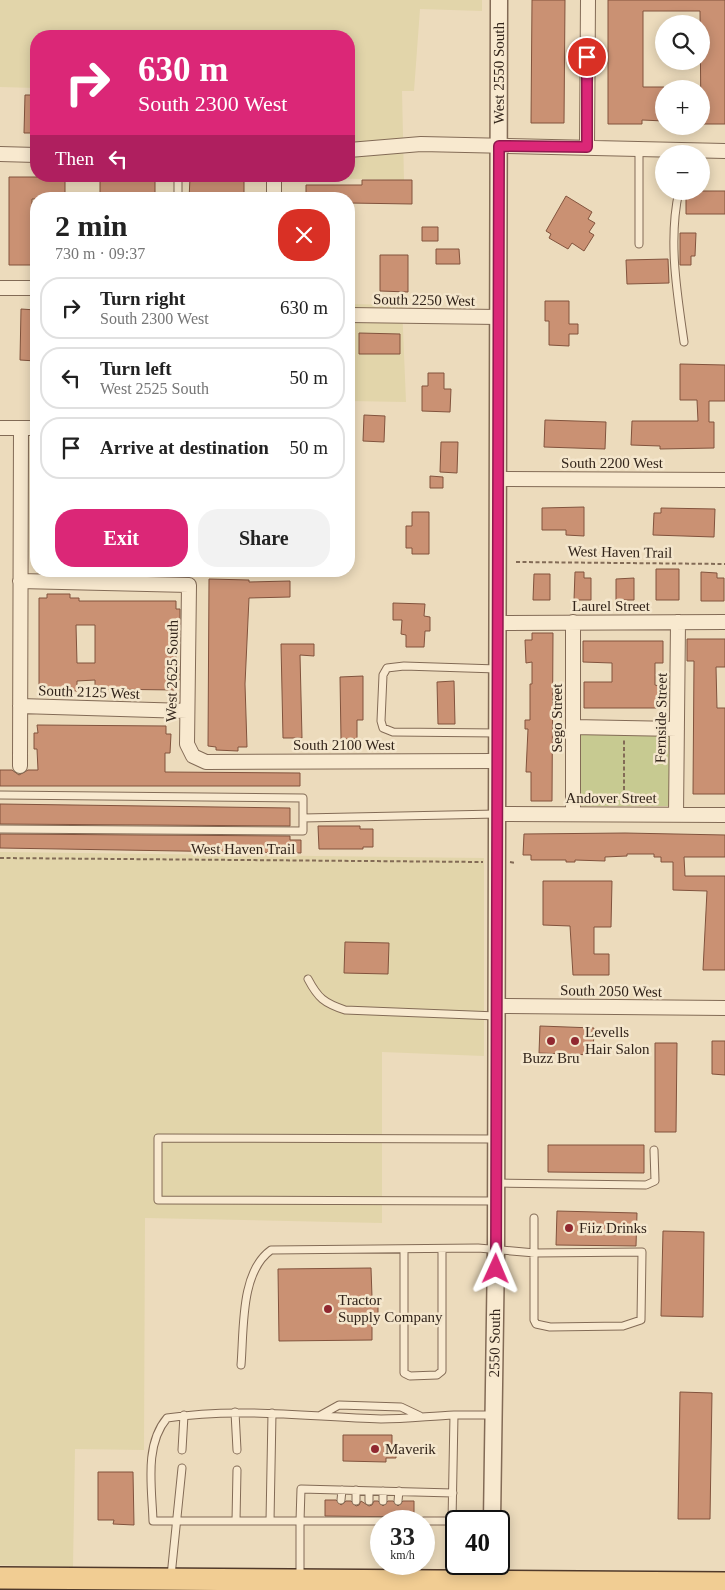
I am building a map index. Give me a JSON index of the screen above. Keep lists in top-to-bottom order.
{
  "streets": {
    "street": [
      "West 2550 South",
      "South 2250 West",
      "South 2200 West",
      "Laurel Street",
      "West 2625 South",
      "South 2125 West",
      "Sego Street",
      "Fernside Street",
      "South 2100 West",
      "Andover Street",
      "South 2050 West",
      "2550 South"
    ],
    "path": ["West Haven Trail"]
  },
  "crossings": [
    ["West 2550 South", "2550 South"],
    ["South 2250 West", "2550 South"],
    ["South 2200 West", "2550 South"],
    ["Laurel Street", "Sego Street"],
    ["Laurel Street", "Fernside Street"],
    ["Laurel Street", "2550 South"],
    ["West 2625 South", "South 2125 West"],
    ["West 2625 South", "South 2100 West"],
    ["Sego Street", "Andover Street"],
    ["Fernside Street", "Andover Street"],
    ["South 2100 West", "2550 South"],
    ["Andover Street", "2550 South"],
    ["South 2050 West", "2550 South"]
  ],
  "places": [
    "Buzz Bru",
    "Levells Hair Salon",
    "Fiiz Drinks",
    "Tractor Supply Company",
    "Maverik"
  ],
  "page": {
    "map_buttons": ["+", "−"],
    "turn": ["630 m", "South 2300 West"],
    "then": "Then",
    "heading": ["2 min", "730 m · 09:37"],
    "list": [
      {
        "name": "Turn right",
        "note": "South 2300 West",
        "value": "630 m"
      },
      {
        "name": "Turn left",
        "note": "West 2525 South",
        "value": "50 m"
      },
      {
        "name": "Arrive at destination",
        "value": "50 m"
      }
    ],
    "buttons": ["Exit", "Share"],
    "speed": "33 km/h",
    "limit": "40"
  }
}
